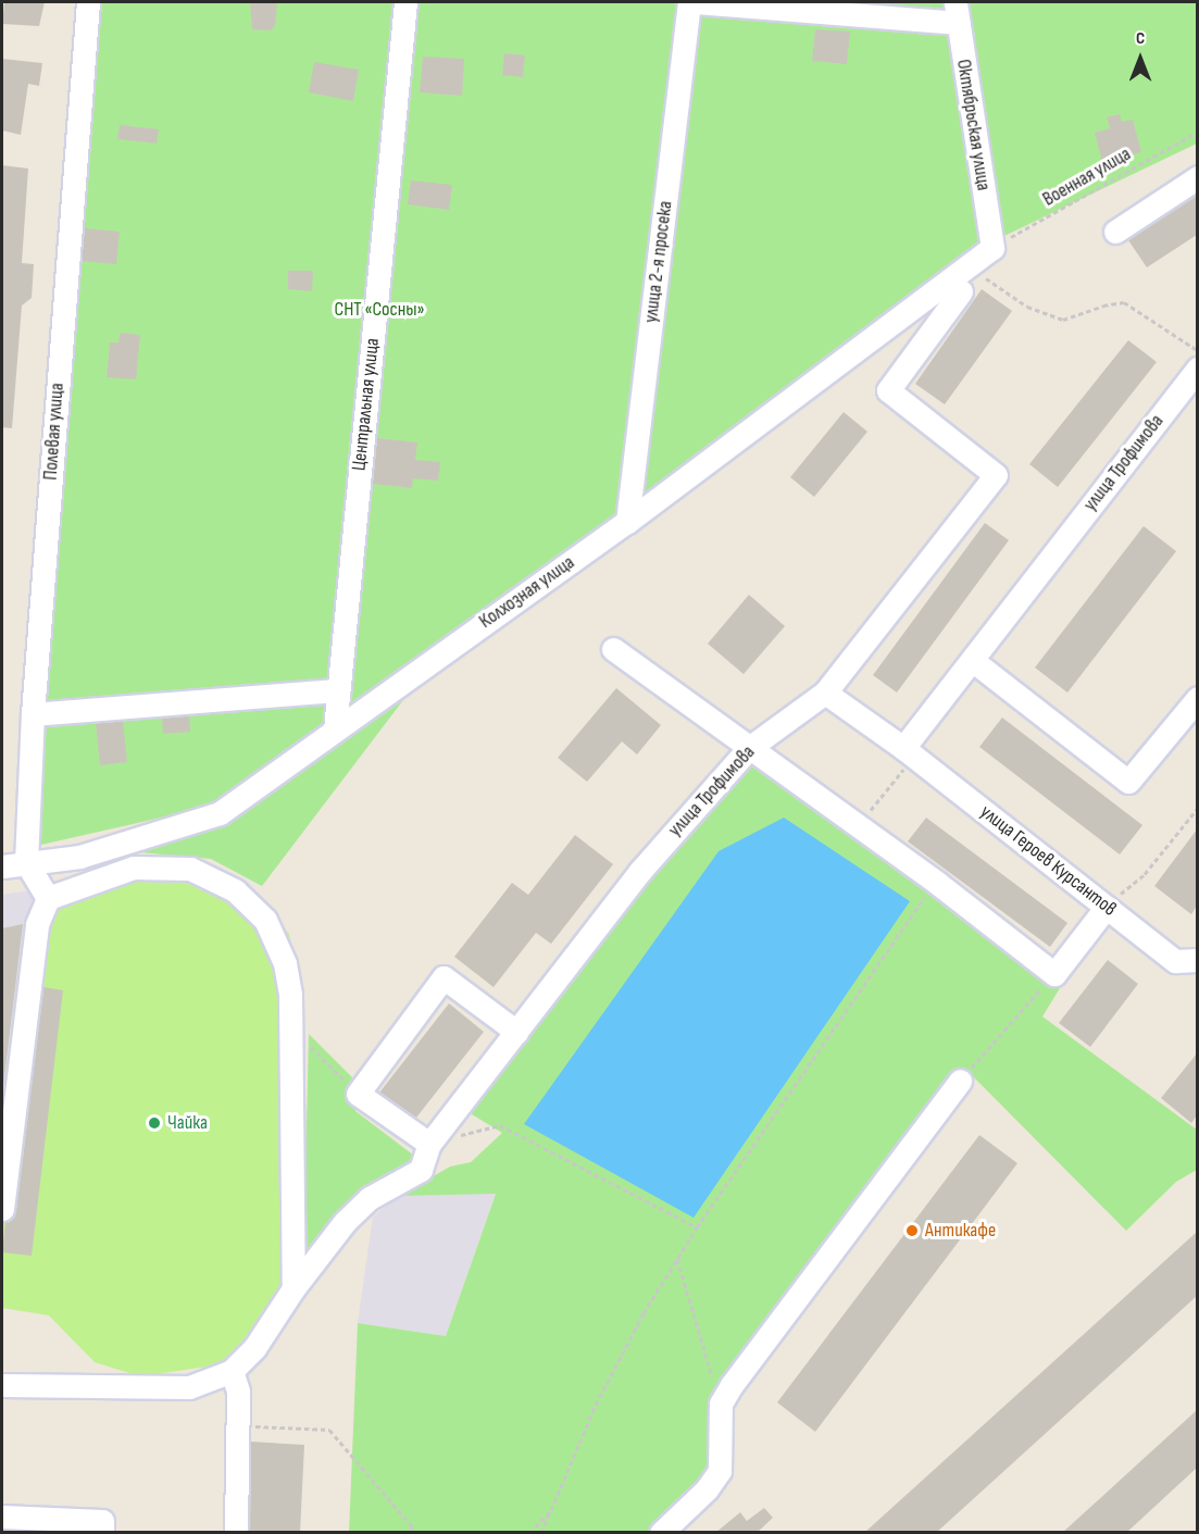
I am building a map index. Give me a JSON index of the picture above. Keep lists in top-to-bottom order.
{
  "streets": {
    "street": [
      "Октябрьская улица",
      "улица 2-я просека",
      "Центральная улица",
      "Полевая улица",
      "улица Трофимова",
      "Колхозная улица",
      "улица Героев Курсантов"
    ],
    "path": ["Военная улица"]
  },
  "crossings": [
    ["Октябрьская улица", "Военная улица"],
    ["Октябрьская улица", "Колхозная улица"],
    ["Военная улица", "Колхозная улица"],
    ["улица 2-я просека", "Колхозная улица"],
    ["Центральная улица", "Колхозная улица"],
    ["Полевая улица", "Колхозная улица"],
    ["улица Трофимова", "улица Героев Курсантов"]
  ],
  "parks": ["СНТ «Сосны»"],
  "places": ["Чайка", "Антикафе"],
  "north": "top"
}
